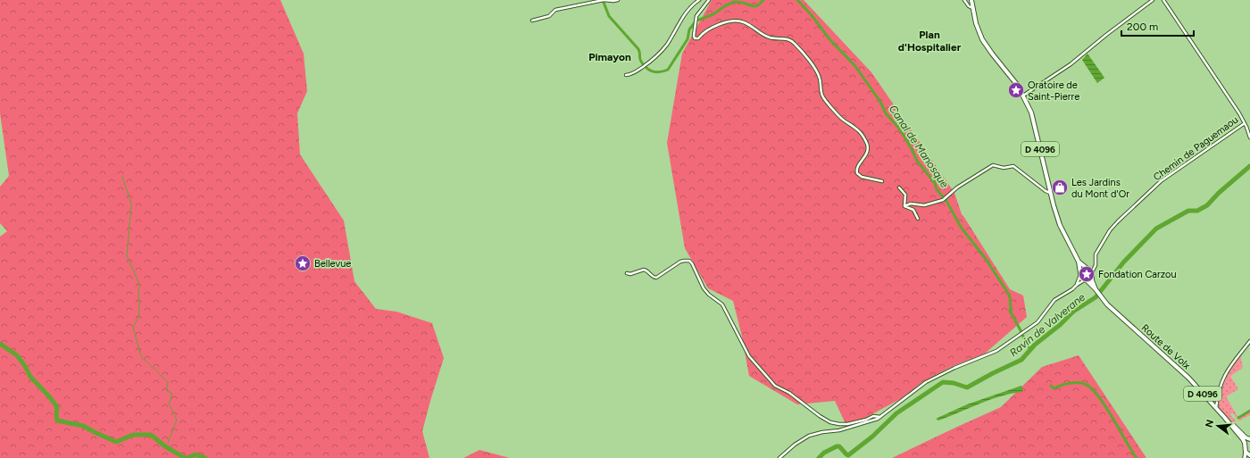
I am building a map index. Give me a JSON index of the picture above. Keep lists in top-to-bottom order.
{
  "streets": {
    "main road": ["D 4096", "Route de Volx"],
    "street": ["Chemin de Paguemaou"]
  },
  "crossings": [
    ["Chemin de Paguemaou", "Route de Volx"],
    ["D 4096", "Route de Volx"]
  ],
  "districts": ["Plan d'Hospitalier", "Pimayon"],
  "water": ["Canal de Manosque", "Ravin de Valverane"],
  "places": {
    "place": ["Oratoire de Saint-Pierre", "Bellevue", "Fondation Carzou"],
    "shop": ["Les Jardins du Mont d'Or"]
  },
  "scale_bar": "200 m",
  "north": "left"
}
